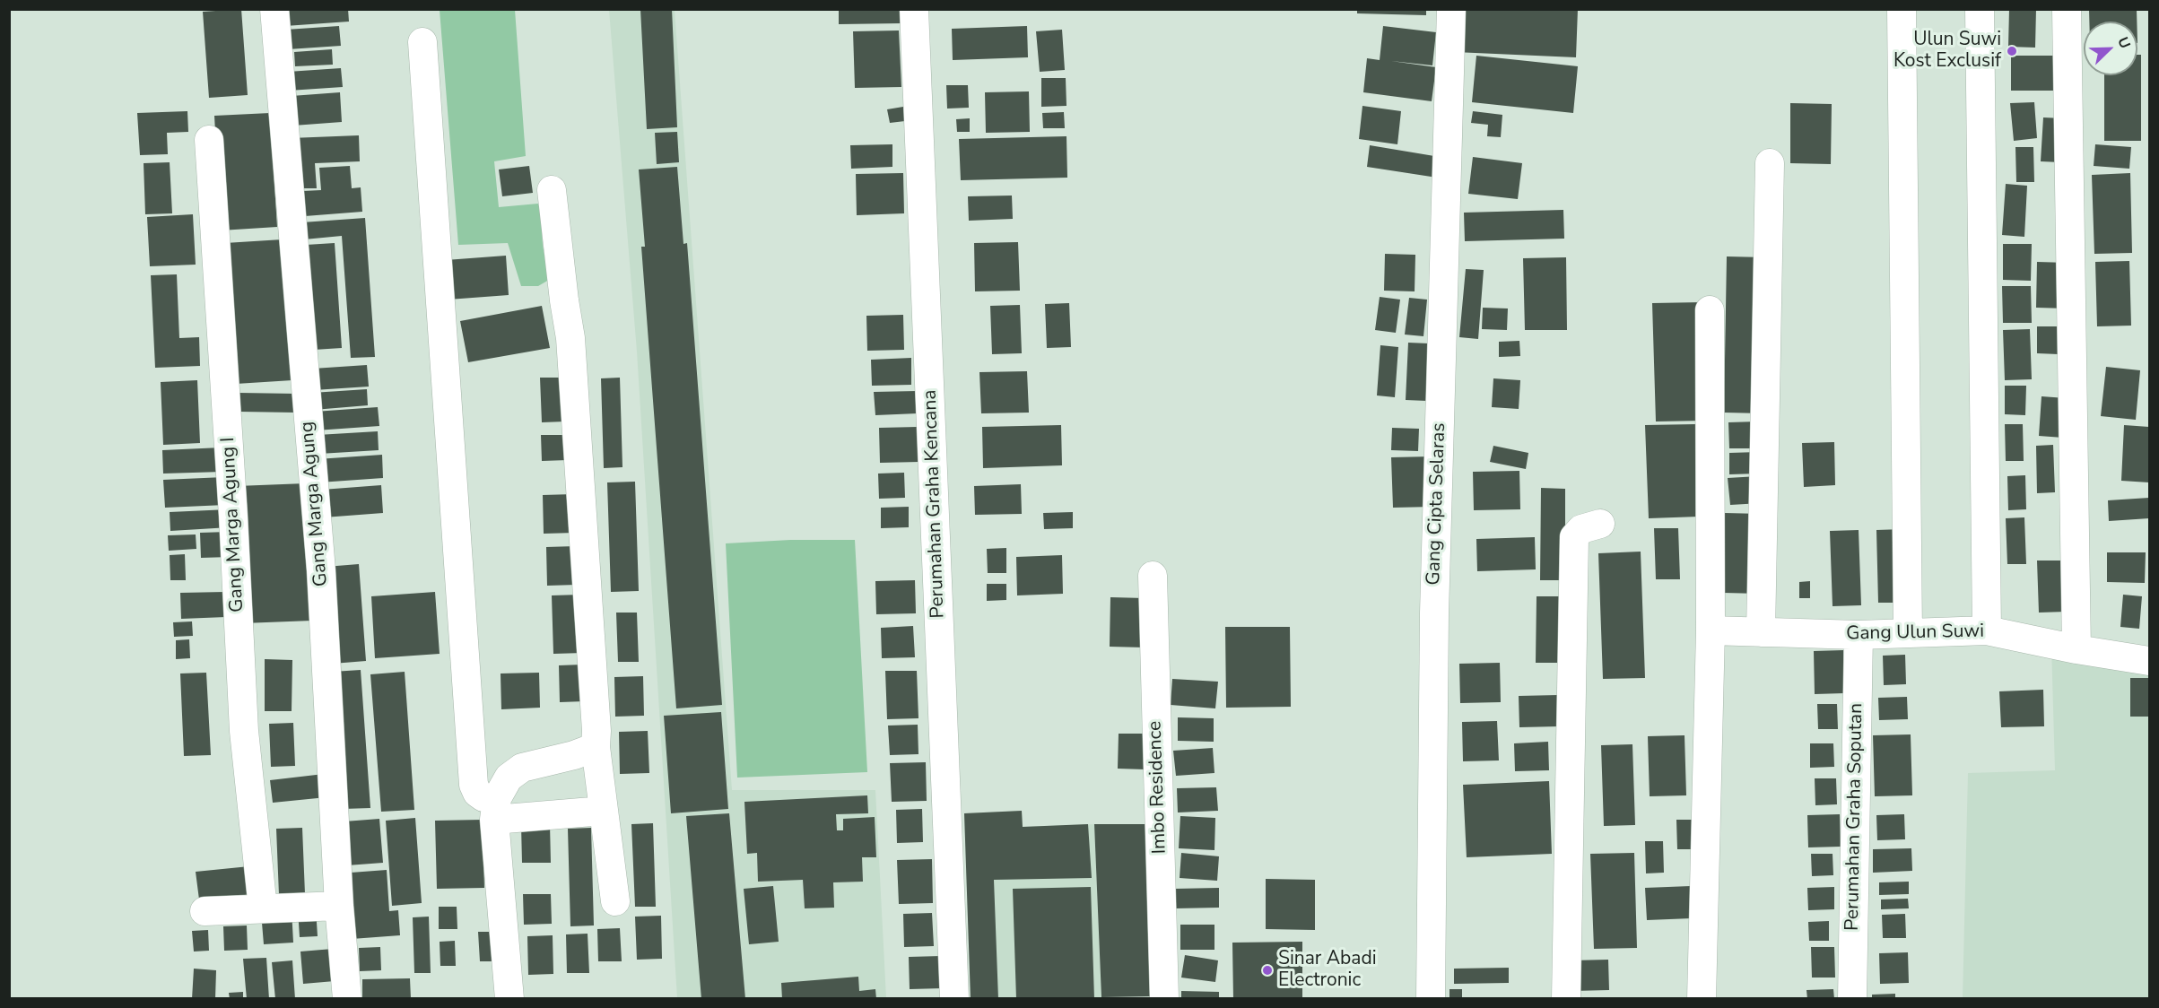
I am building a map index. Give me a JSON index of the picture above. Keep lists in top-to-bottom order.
{
  "streets": {
    "street": [
      "Gang Marga Agung",
      "Perumahan Graha Kencana",
      "Gang Cipta Selaras",
      "Gang Marga Agung I",
      "Gang Ulun Suwi",
      "Imbo Residence",
      "Perumahan Graha Soputan"
    ]
  },
  "crossings": [
    ["Gang Ulun Suwi", "Perumahan Graha Soputan"]
  ],
  "places": ["Ulun Suwi Kost Exclusif", "Sinar Abadi Electronic"],
  "north": "top right"
}
